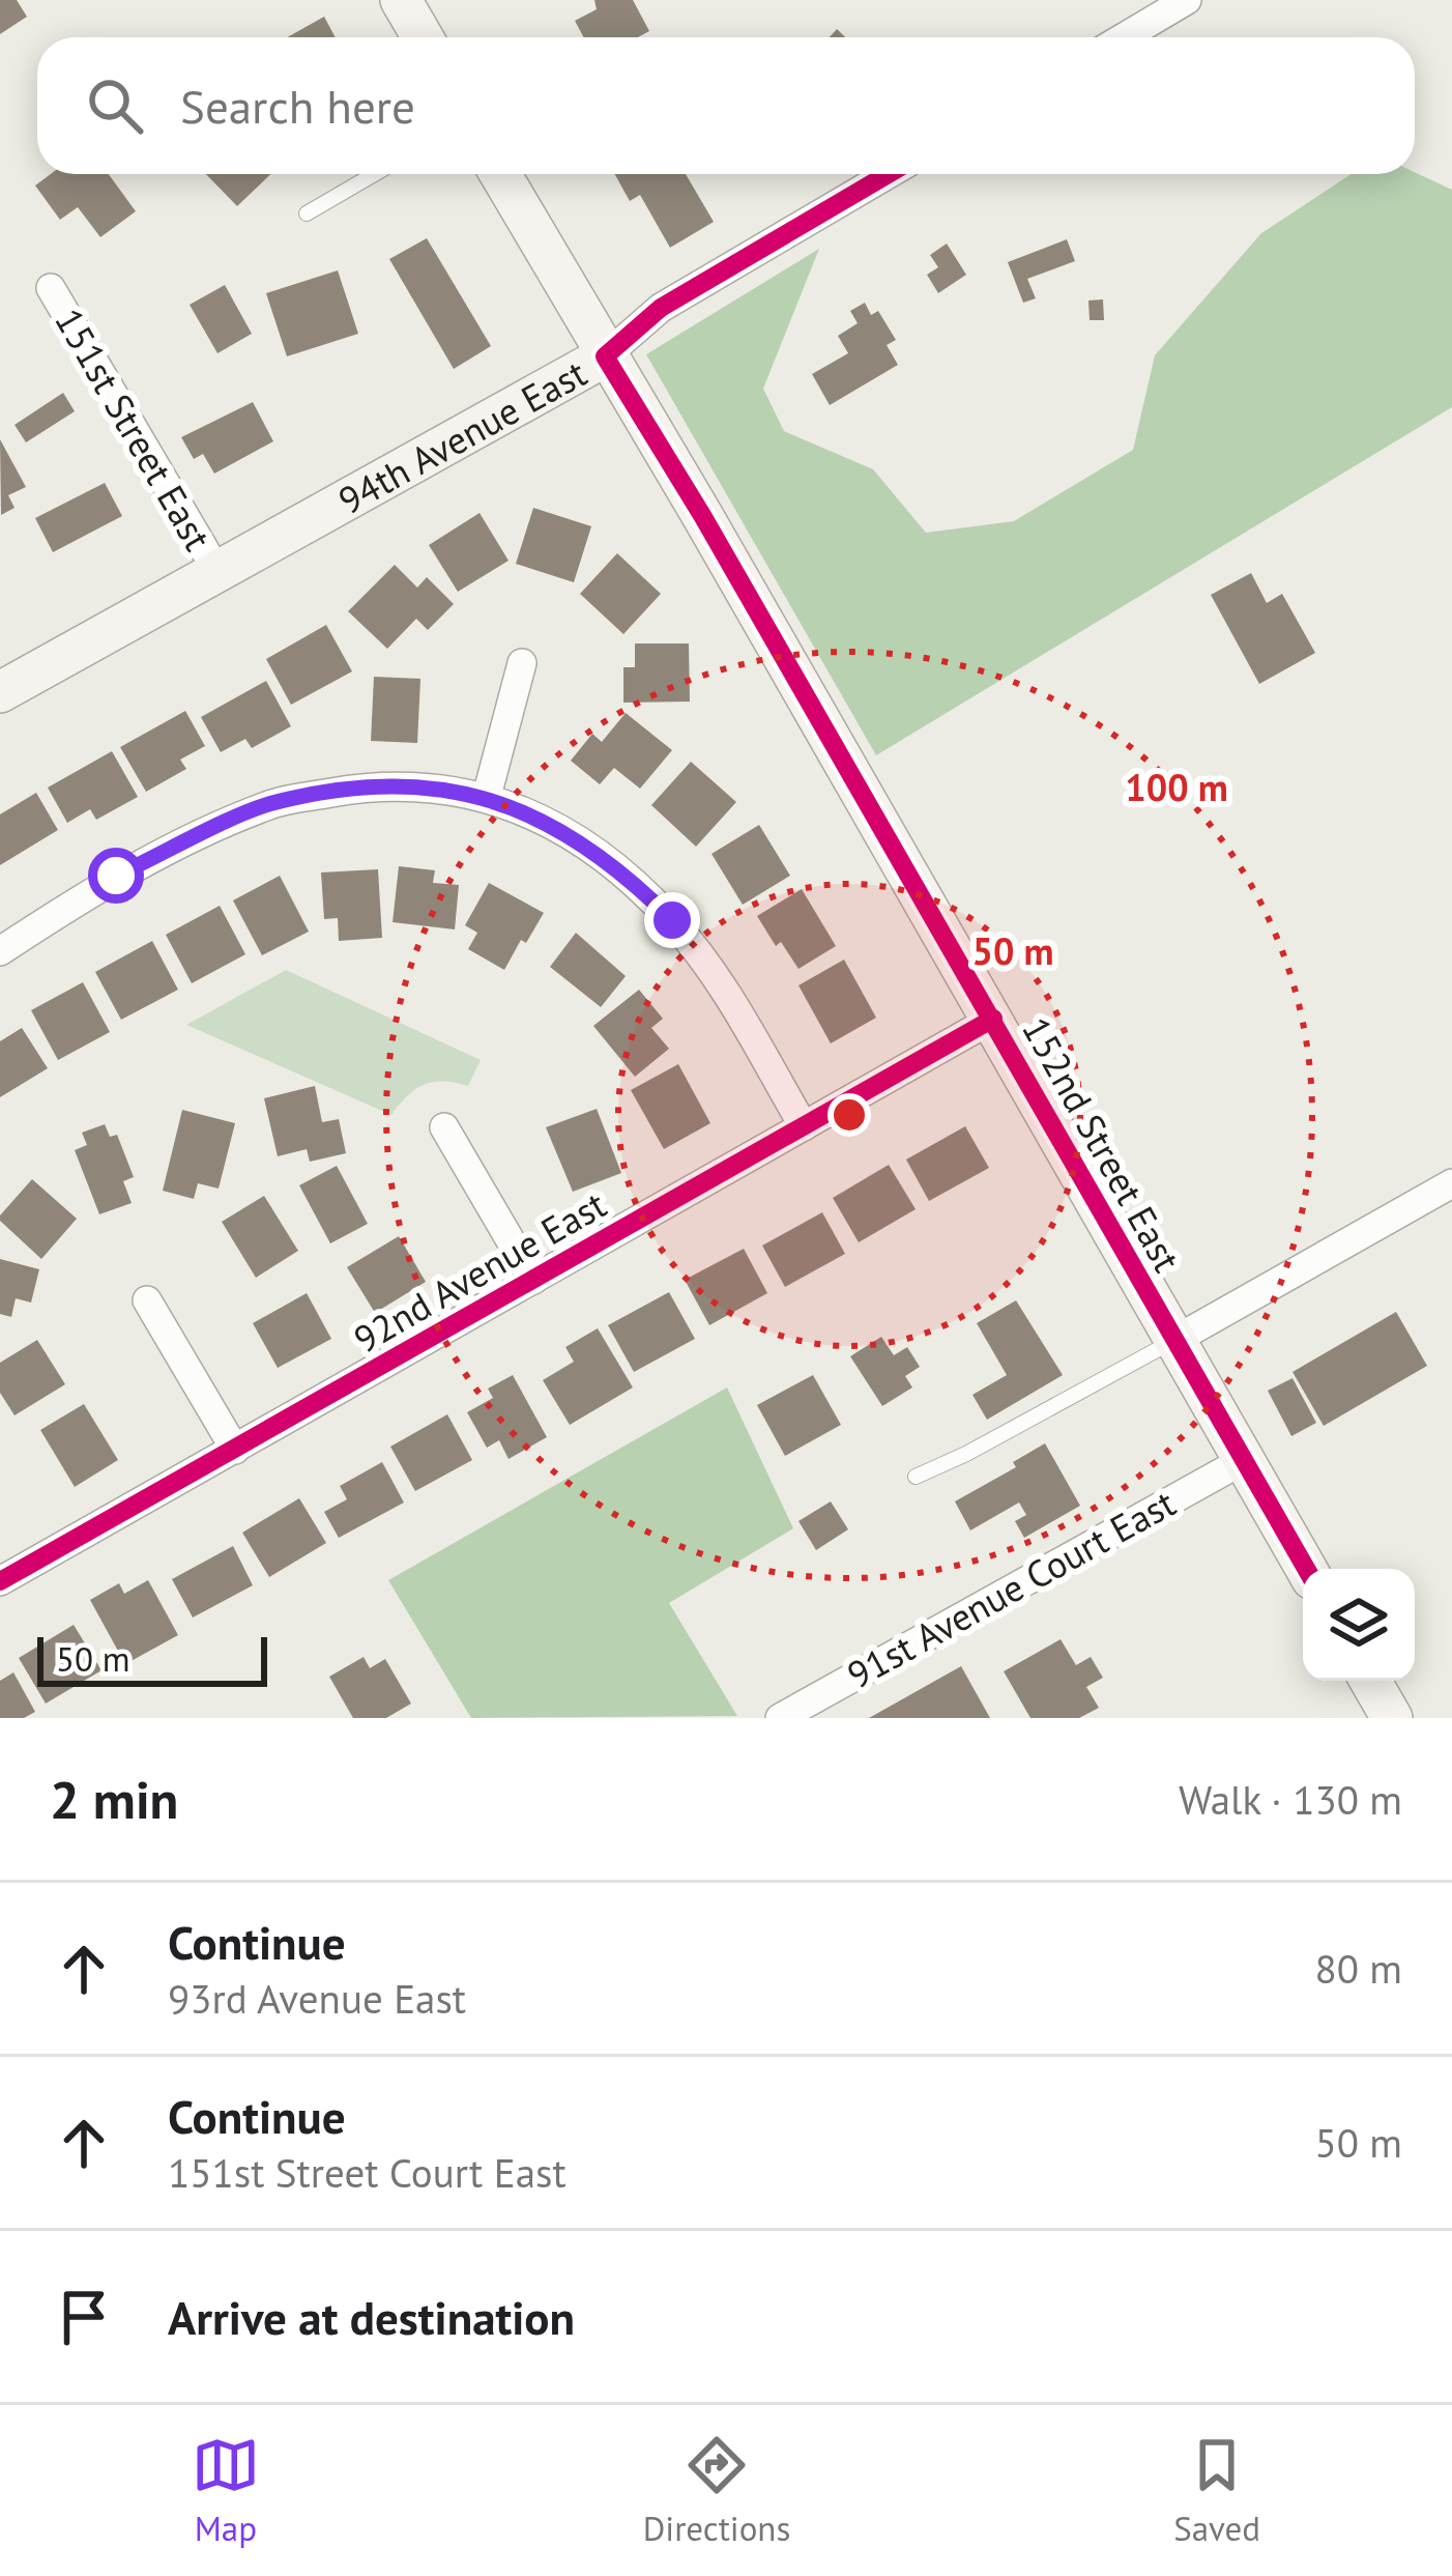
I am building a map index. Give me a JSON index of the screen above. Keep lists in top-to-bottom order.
{
  "streets": {
    "street": [
      "151st Street East",
      "94th Avenue East",
      "152nd Street East",
      "92nd Avenue East",
      "91st Avenue Court East"
    ]
  },
  "crossings": [
    ["151st Street East", "94th Avenue East"],
    ["94th Avenue East", "152nd Street East"],
    ["152nd Street East", "92nd Avenue East"],
    ["152nd Street East", "91st Avenue Court East"]
  ],
  "scale_bar": "50 m",
  "page": {
    "search": "Search here",
    "scale": "50 m",
    "heading": ["2 min", "Walk · 130 m"],
    "list": [
      ["Continue", "93rd Avenue East", "80 m"],
      ["Continue", "151st Street Court East", "50 m"],
      "Arrive at destination"
    ],
    "nav": ["Map", "Directions", "Saved"]
  },
  "rings": ["100 m", "50 m"]
}
